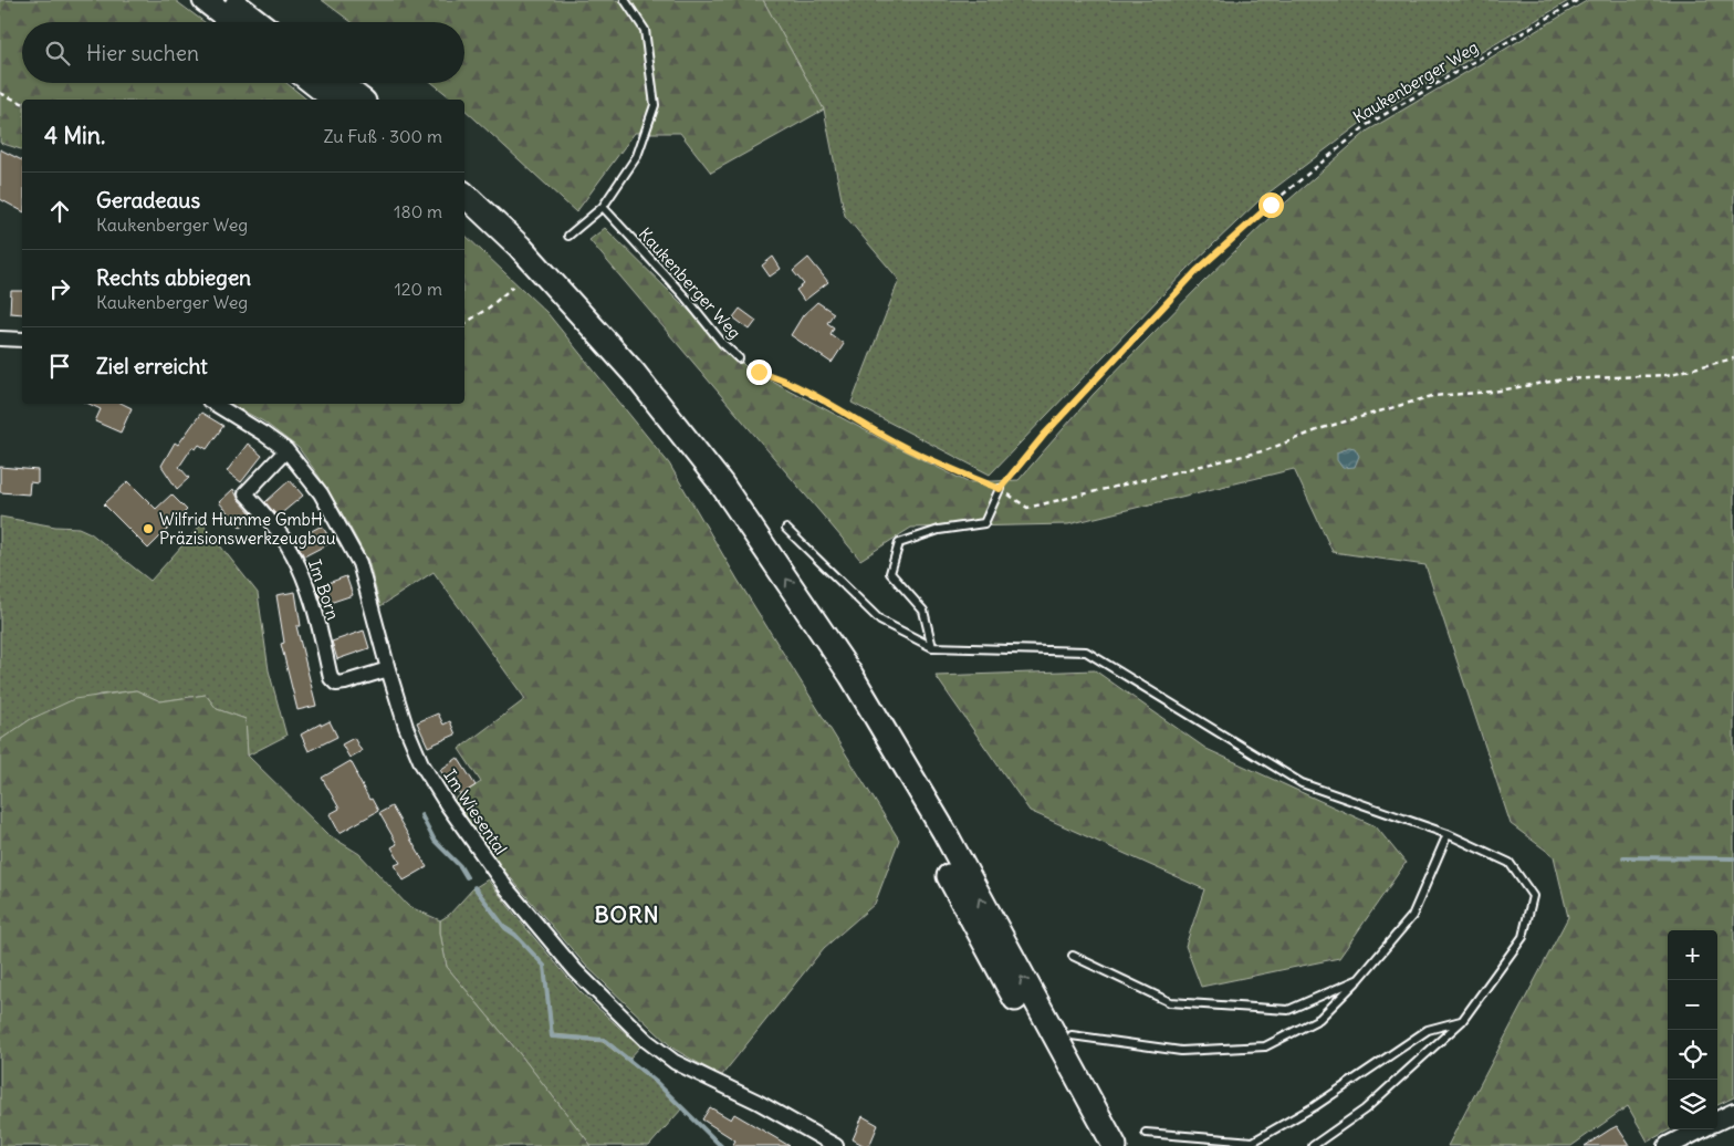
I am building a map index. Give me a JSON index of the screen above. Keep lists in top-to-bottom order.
{
  "streets": {
    "street": ["Im Born", "Im Wiesental"],
    "lane": ["Kaukenberger Weg"]
  },
  "crossings": [
    ["Im Born", "Im Wiesental"]
  ],
  "districts": ["BORN"],
  "places": ["Wilfrid Humme GmbH Präzisionswerkzeugbau"],
  "page": {
    "search": "Hier suchen",
    "heading": ["4 Min.", "Zu Fuß · 300 m"],
    "list": [
      ["Geradeaus", "Kaukenberger Weg", "180 m"],
      ["Rechts abbiegen", "Kaukenberger Weg", "120 m"],
      "Ziel erreicht"
    ],
    "map_buttons": ["+", "−"]
  }
}
